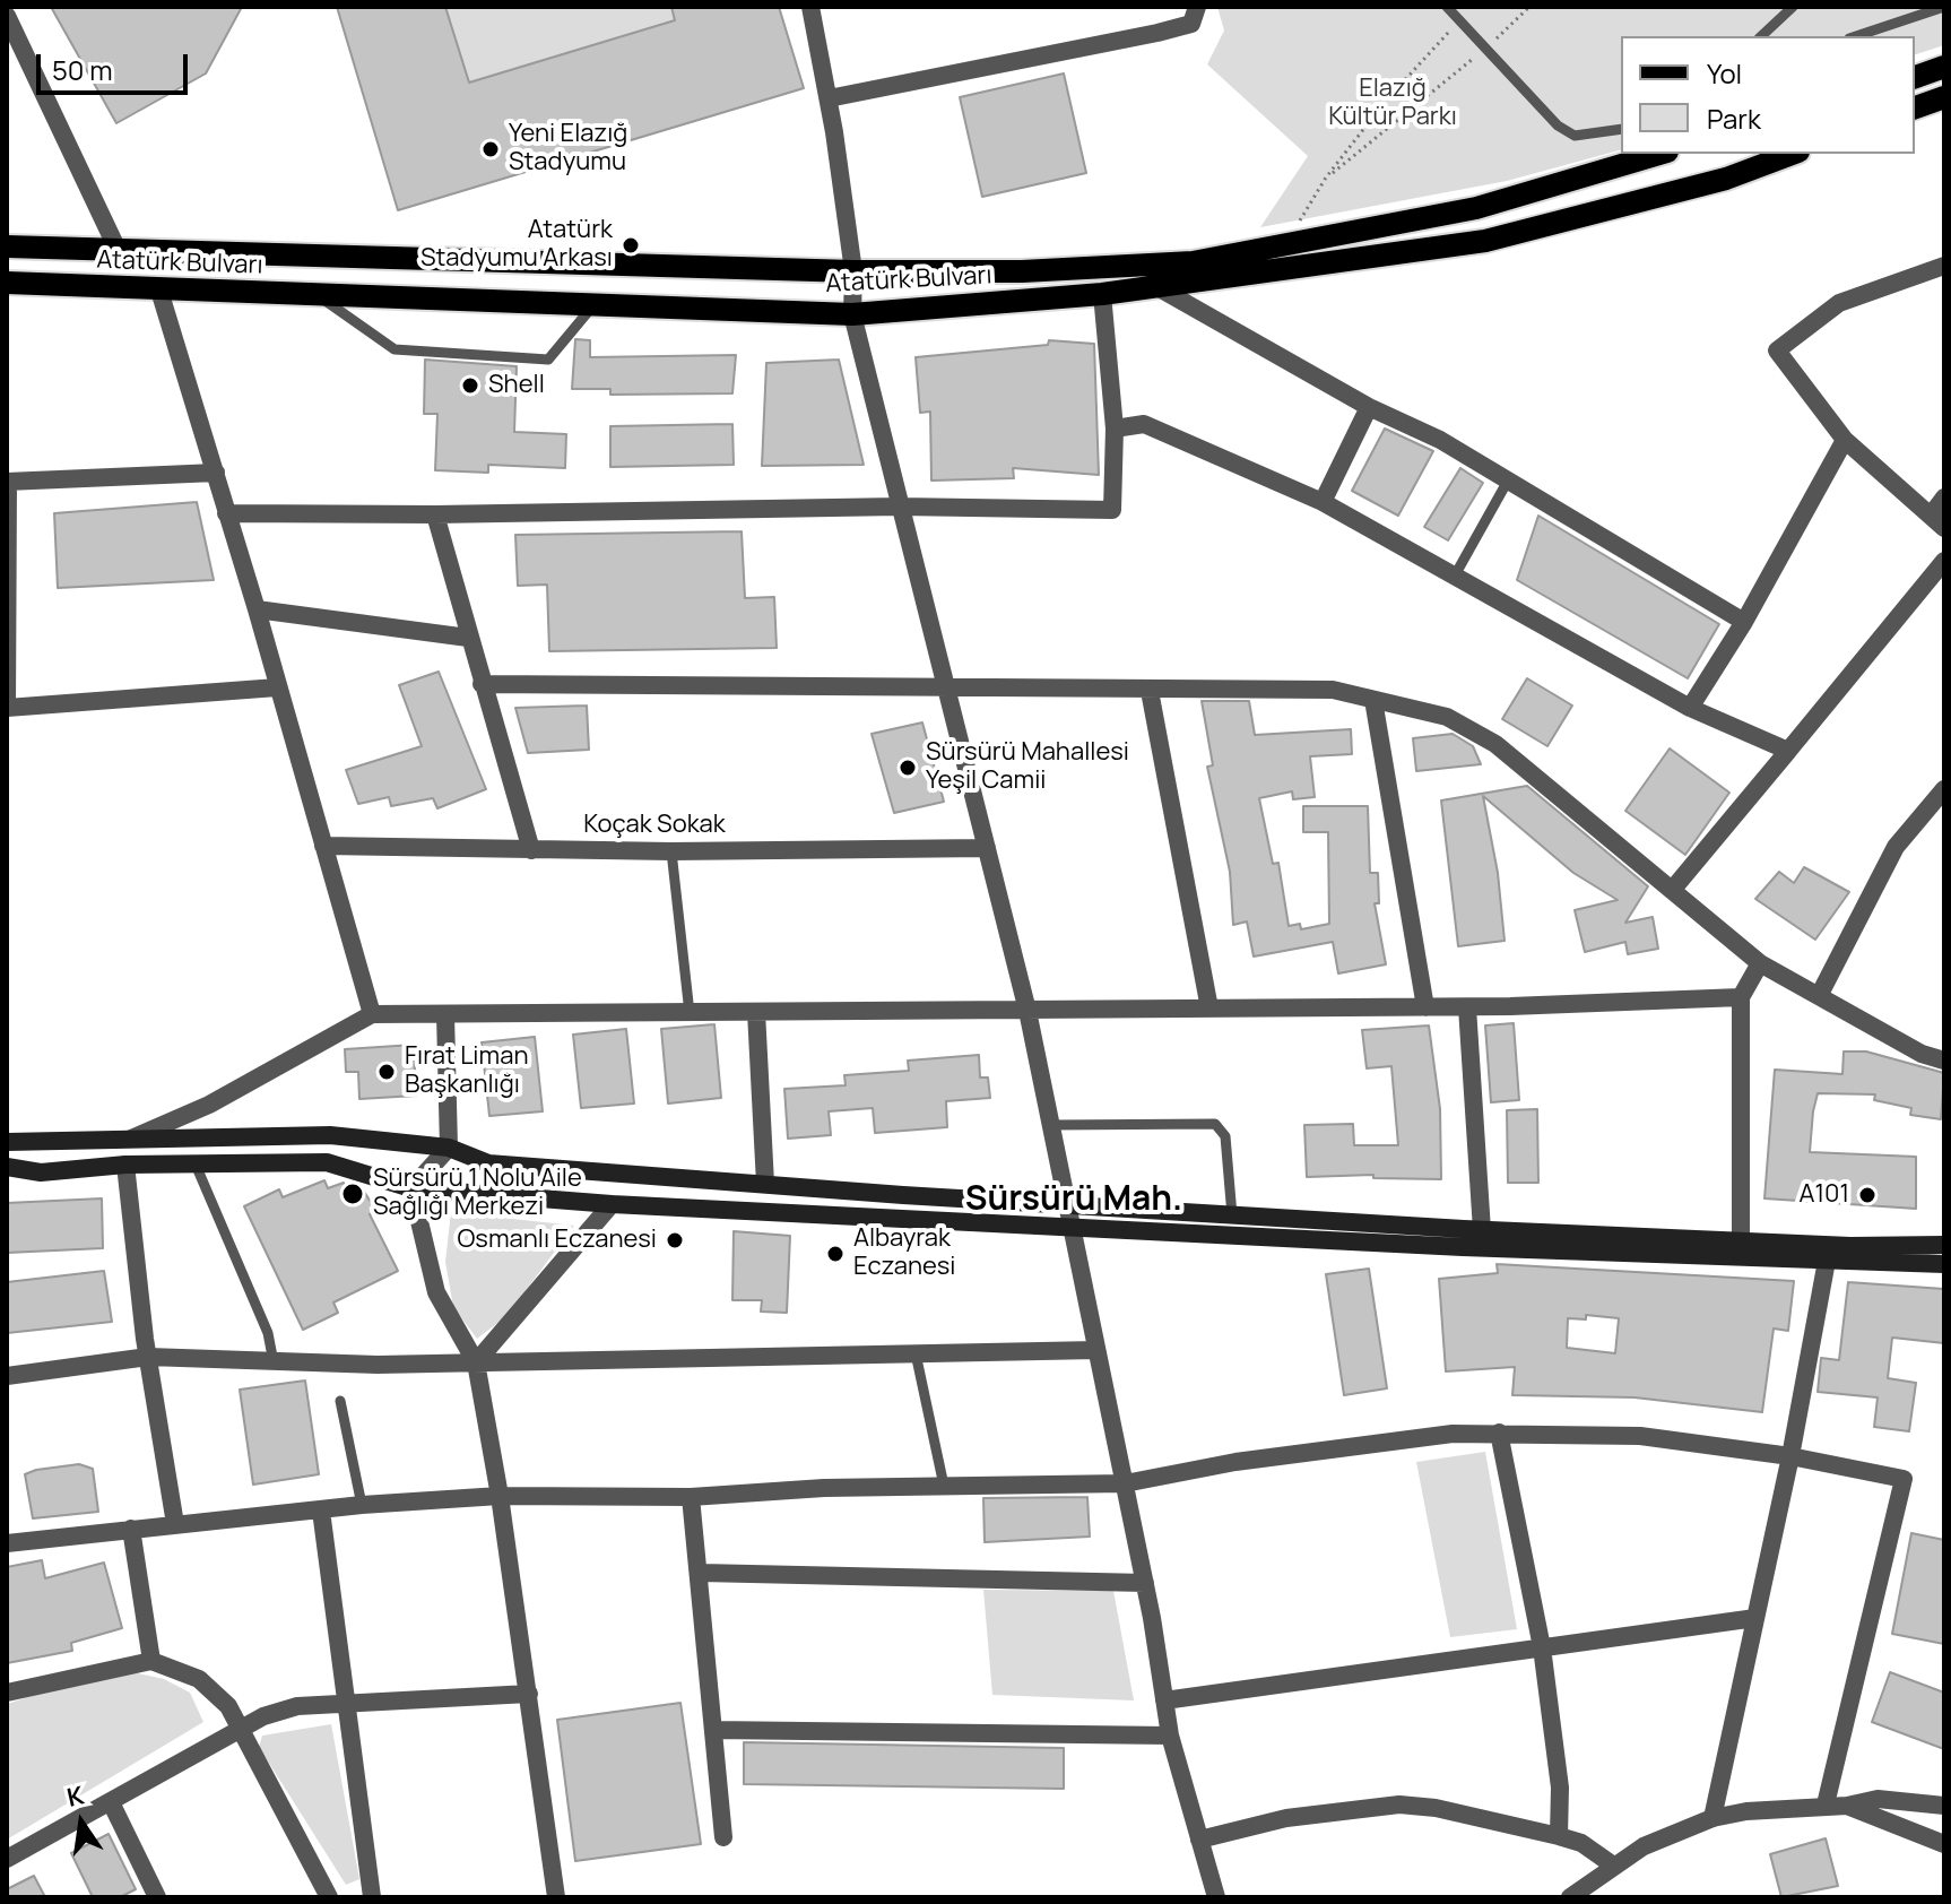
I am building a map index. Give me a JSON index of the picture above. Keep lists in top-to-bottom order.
{
  "streets": {
    "main road": ["Atatürk Bulvarı"],
    "street": ["Koçak Sokak"]
  },
  "districts": ["Sürsürü Mah."],
  "parks": ["Elazığ Kültür Parkı"],
  "places": [
    "Yeni Elazığ Stadyumu",
    "Atatürk Stadyumu Arkası",
    "Shell",
    "Sürsürü Mahallesi Yeşil Camii",
    "Fırat Liman Başkanlığı",
    "Sürsürü 1 Nolu Aile Sağlığı Merkezi",
    "A101",
    "Osmanlı Eczanesi",
    "Albayrak Eczanesi"
  ],
  "legend": ["Yol", "Park"],
  "scale_bar": "50 m",
  "north": "top"
}
